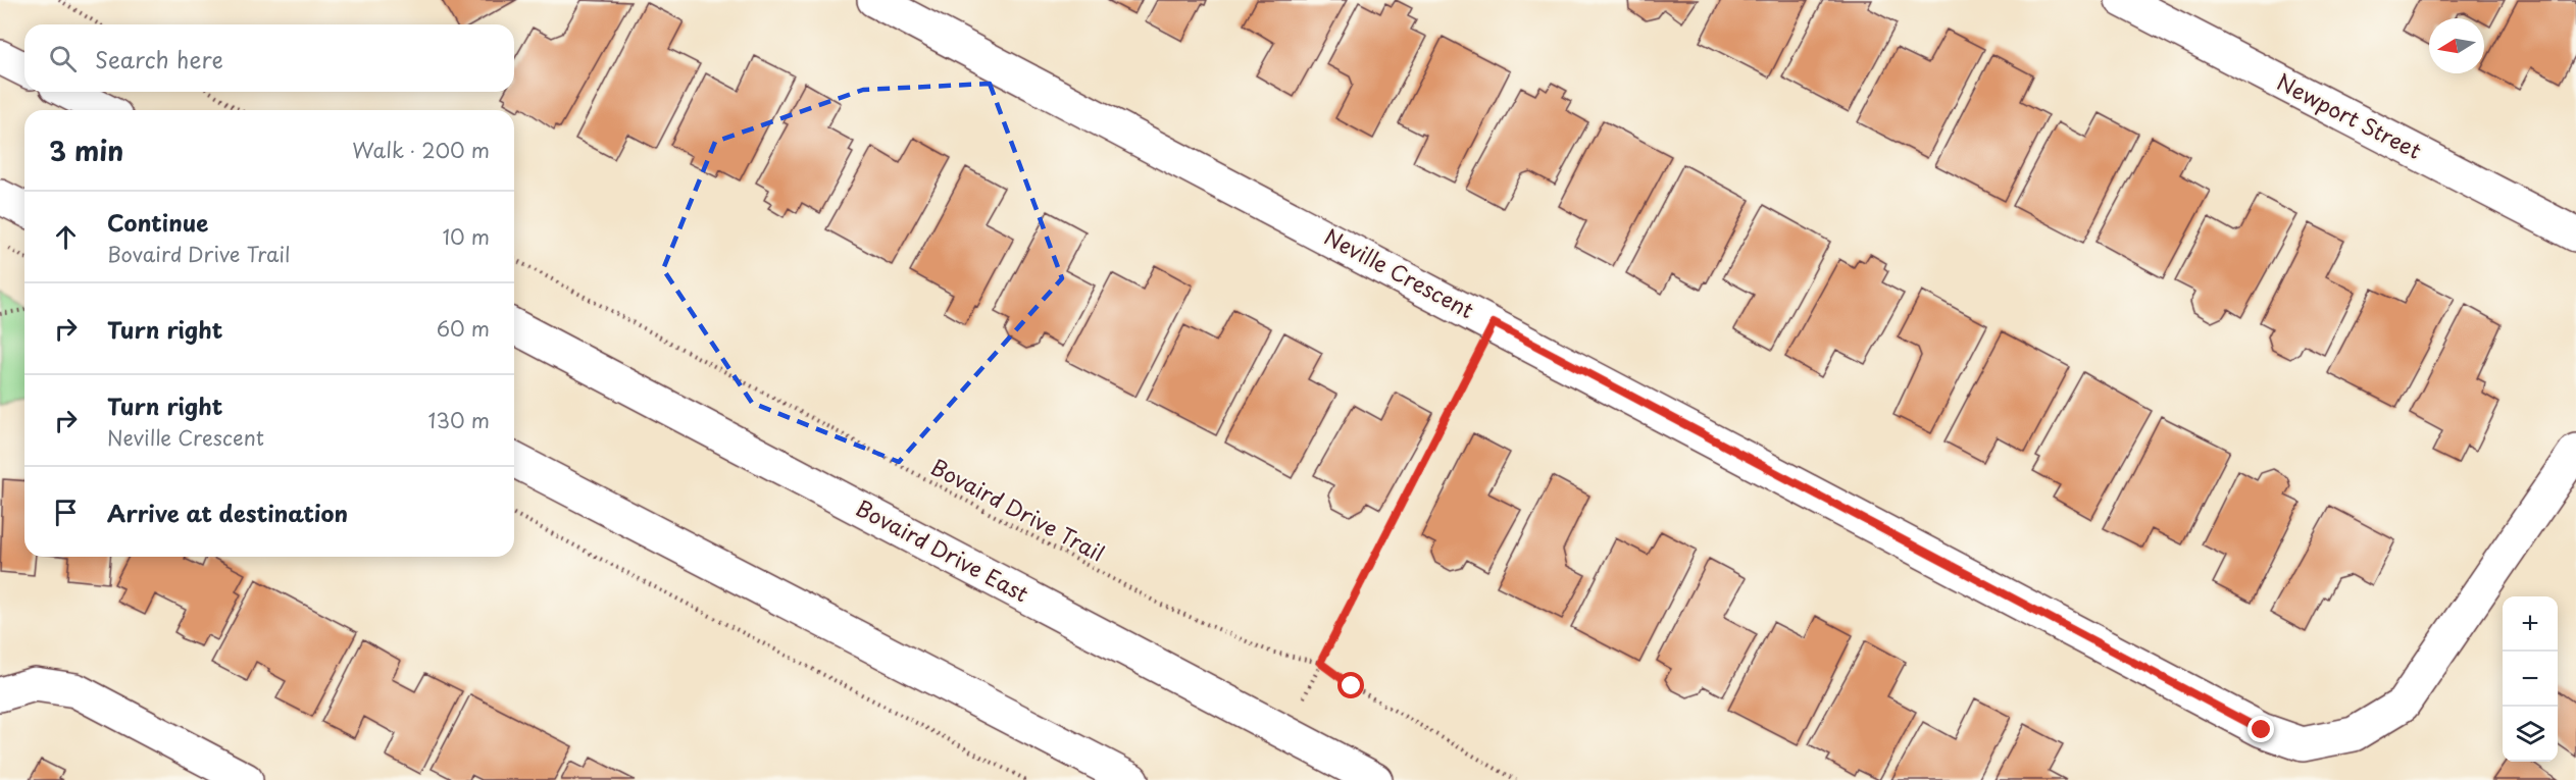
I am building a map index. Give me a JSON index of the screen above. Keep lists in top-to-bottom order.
{
  "streets": {
    "street": ["Newport Street", "Neville Crescent", "Bovaird Drive East"],
    "path": ["Bovaird Drive Trail"]
  },
  "north": "left",
  "page": {
    "search": "Search here",
    "heading": ["3 min", "Walk · 200 m"],
    "list": [
      ["Continue", "Bovaird Drive Trail", "10 m"],
      ["Turn right", "60 m"],
      ["Turn right", "Neville Crescent", "130 m"],
      "Arrive at destination"
    ],
    "map_buttons": ["+", "−"]
  }
}
